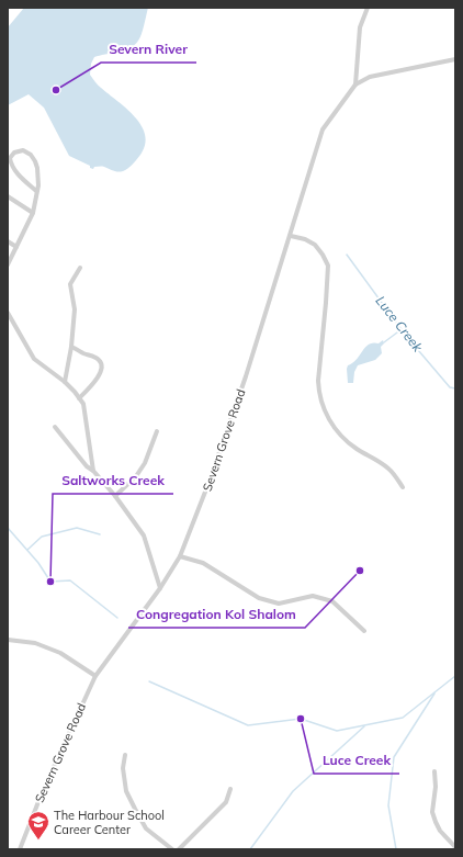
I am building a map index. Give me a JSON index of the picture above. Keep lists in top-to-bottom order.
{
  "streets": {
    "street": ["Severn Grove Road"]
  },
  "water": ["Luce Creek"],
  "places": {
    "other": [
      "Severn River",
      "Congregation Kol Shalom",
      "Saltworks Creek",
      "Luce Creek"
    ],
    "school or university": ["The Harbour School Career Center"]
  }
}
